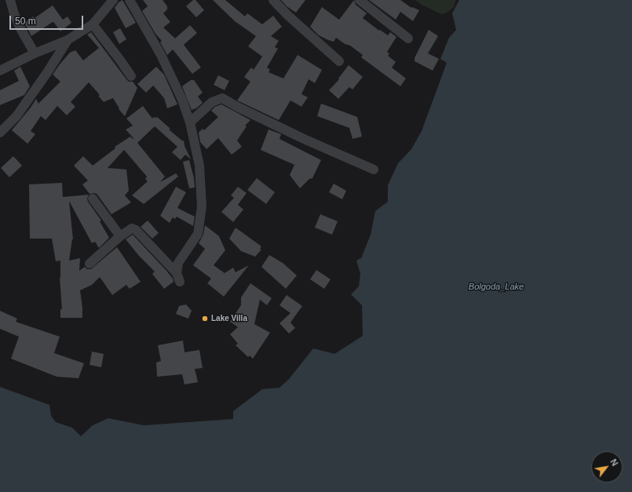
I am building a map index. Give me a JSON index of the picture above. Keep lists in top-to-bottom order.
{
  "water": ["Bolgoda_Lake"],
  "places": ["Lake Villa"],
  "scale_bar": "50 m",
  "north": "top right"
}
